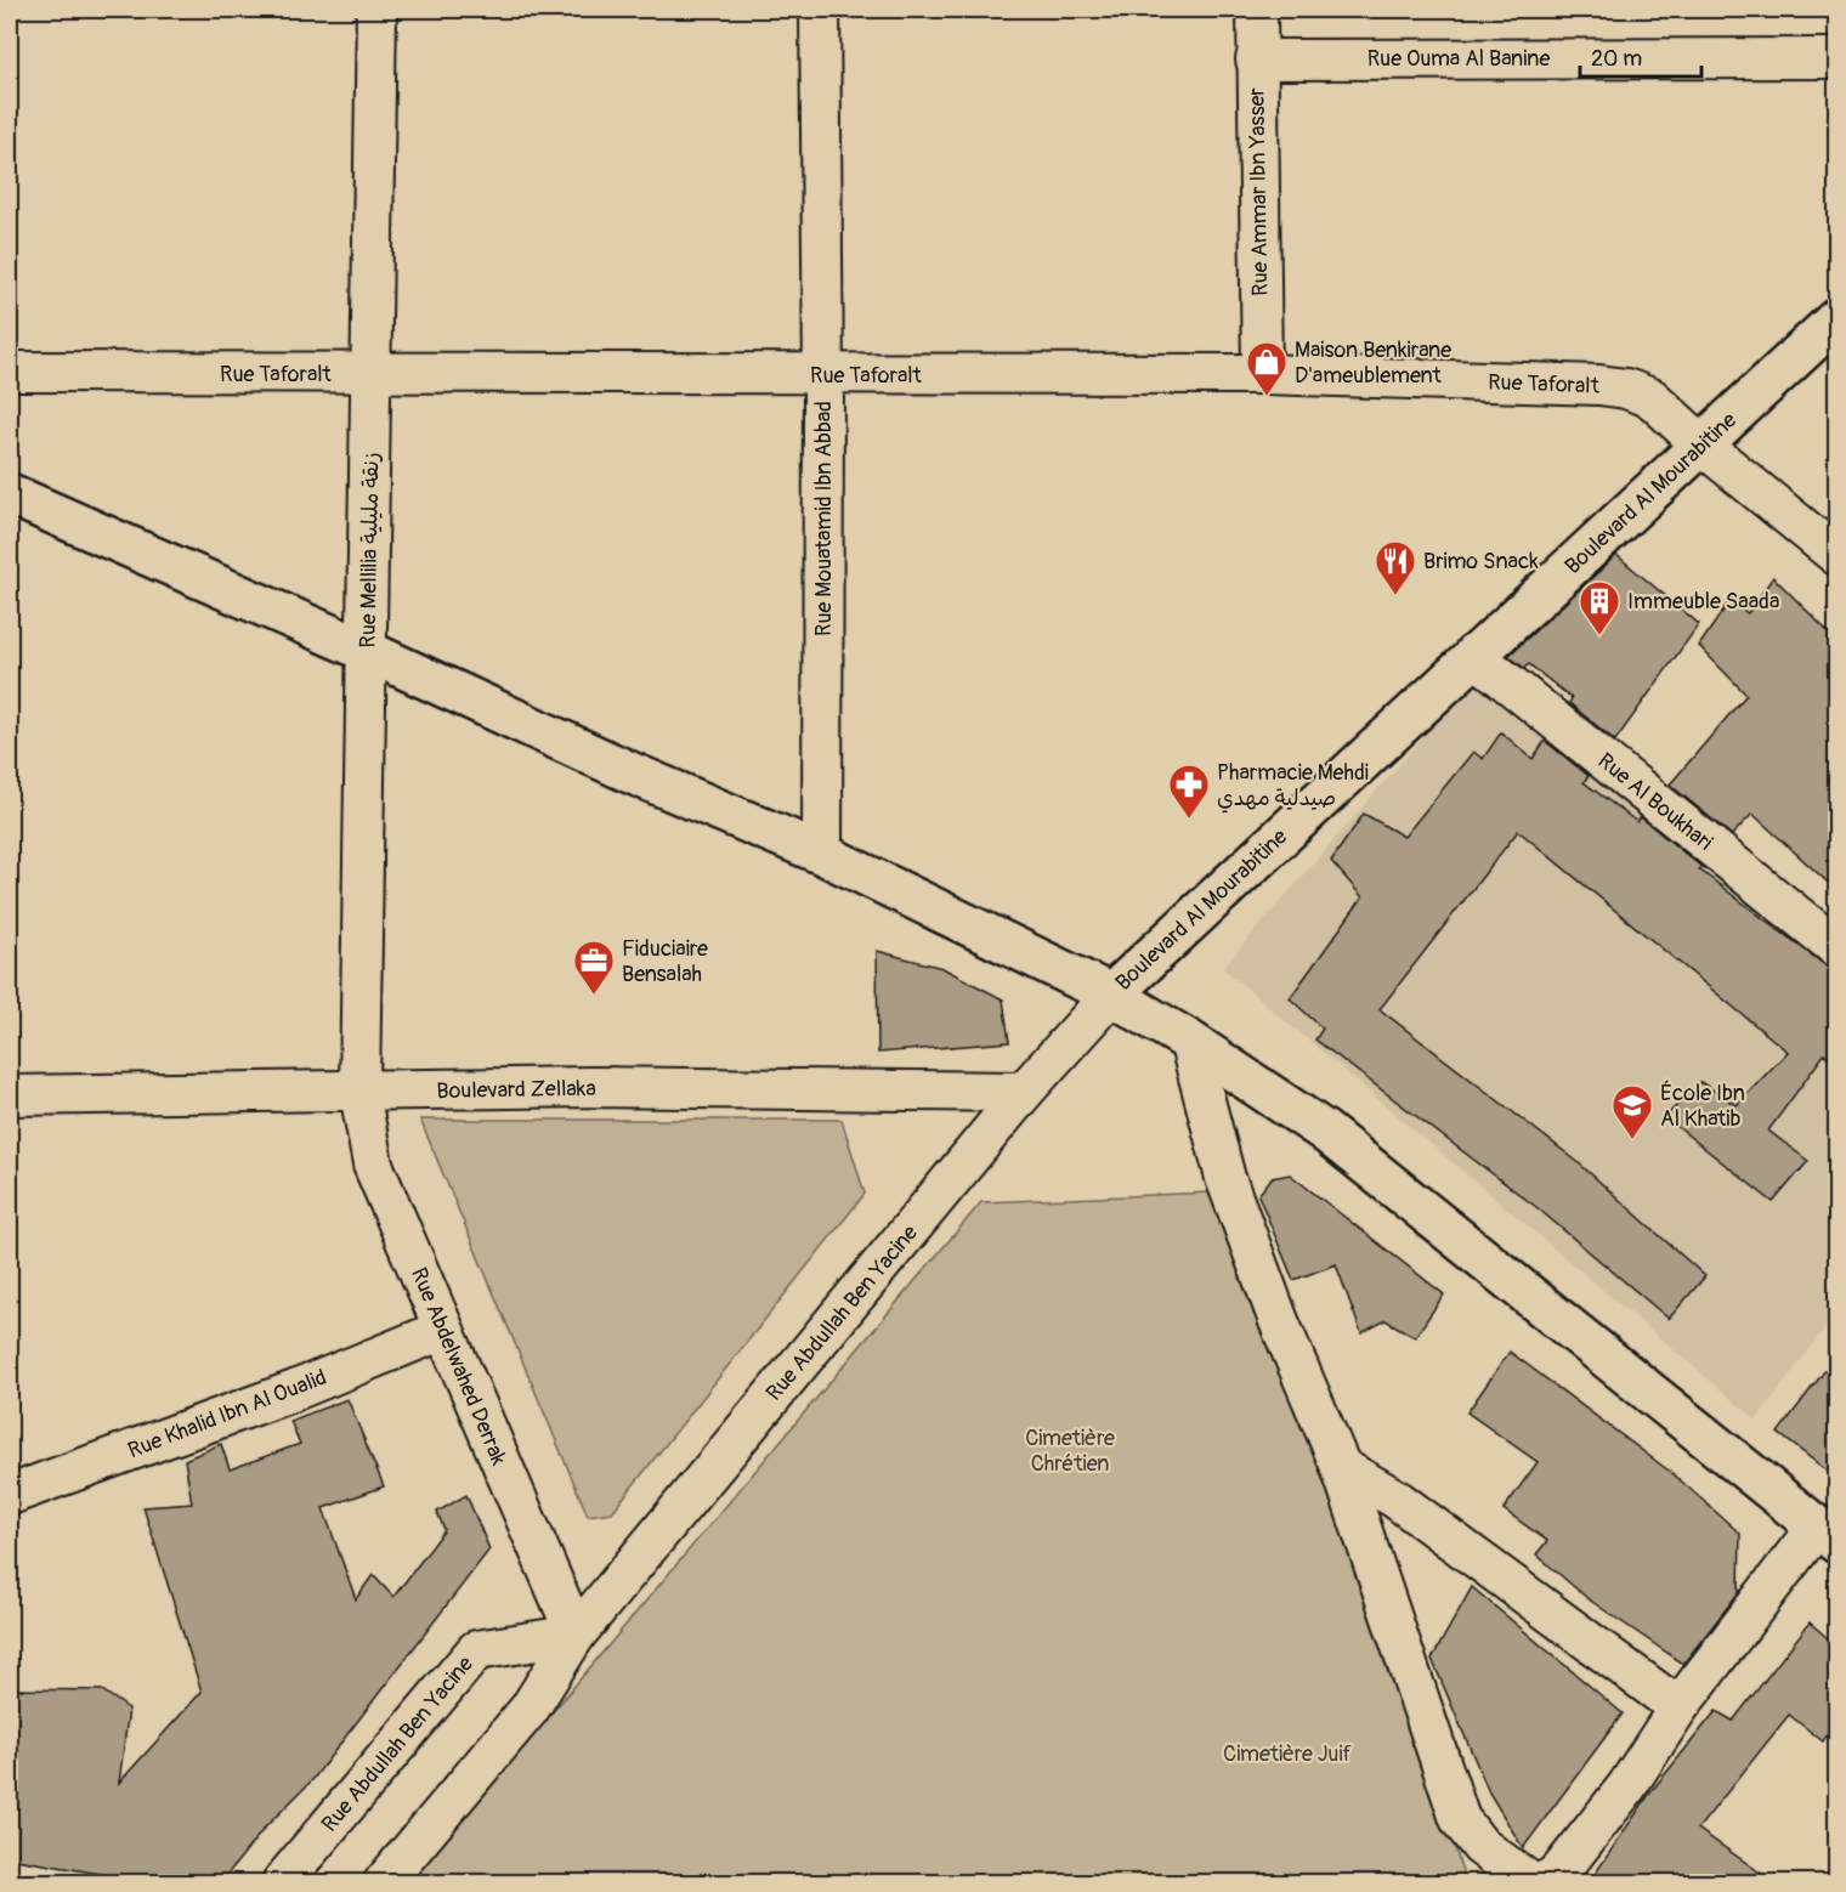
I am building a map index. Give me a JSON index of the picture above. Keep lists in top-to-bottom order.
{
  "streets": {
    "main road": ["Boulevard Al Mourabitine"],
    "street": [
      "Rue Ouma Al Banine",
      "Rue Ammar Ibn Yasser",
      "Rue Taforalt",
      "Rue Mouatamid Ibn Abbad",
      "Rue Mellilia زنقة مليلية",
      "Rue Al Boukhari",
      "Boulevard Zellaka",
      "Rue Abdullah Ben Yacine",
      "Rue Abdelwahed Derrak",
      "Rue Khalid Ibn Al Oualid"
    ]
  },
  "crossings": [
    ["Rue Ouma Al Banine", "Rue Ammar Ibn Yasser"],
    ["Rue Ammar Ibn Yasser", "Rue Taforalt"],
    ["Rue Taforalt", "Boulevard Al Mourabitine"],
    ["Rue Taforalt", "Rue Mouatamid Ibn Abbad"],
    ["Rue Taforalt", "Rue Mellilia زنقة مليلية"],
    ["Boulevard Al Mourabitine", "Rue Al Boukhari"],
    ["Boulevard Al Mourabitine", "Rue Abdullah Ben Yacine"],
    ["Rue Mellilia زنقة مليلية", "Boulevard Zellaka"],
    ["Rue Mellilia زنقة مليلية", "Rue Abdelwahed Derrak"],
    ["Boulevard Zellaka", "Rue Abdullah Ben Yacine"],
    ["Boulevard Zellaka", "Rue Abdelwahed Derrak"],
    ["Rue Abdullah Ben Yacine", "Rue Abdelwahed Derrak"],
    ["Rue Abdelwahed Derrak", "Rue Khalid Ibn Al Oualid"]
  ],
  "parks": ["Cimetière Chrétien", "Cimetière Juif"],
  "places": {
    "shop": ["Maison Benkirane D'ameublement"],
    "restaurant": ["Brimo Snack"],
    "building": ["Immeuble Saada"],
    "pharmacy": ["Pharmacie Mehdi صيدلية مهدي"],
    "office": ["Fiduciaire Bensalah"],
    "school or university": ["École Ibn Al Khatib"]
  },
  "scale_bar": "20 m"
}
